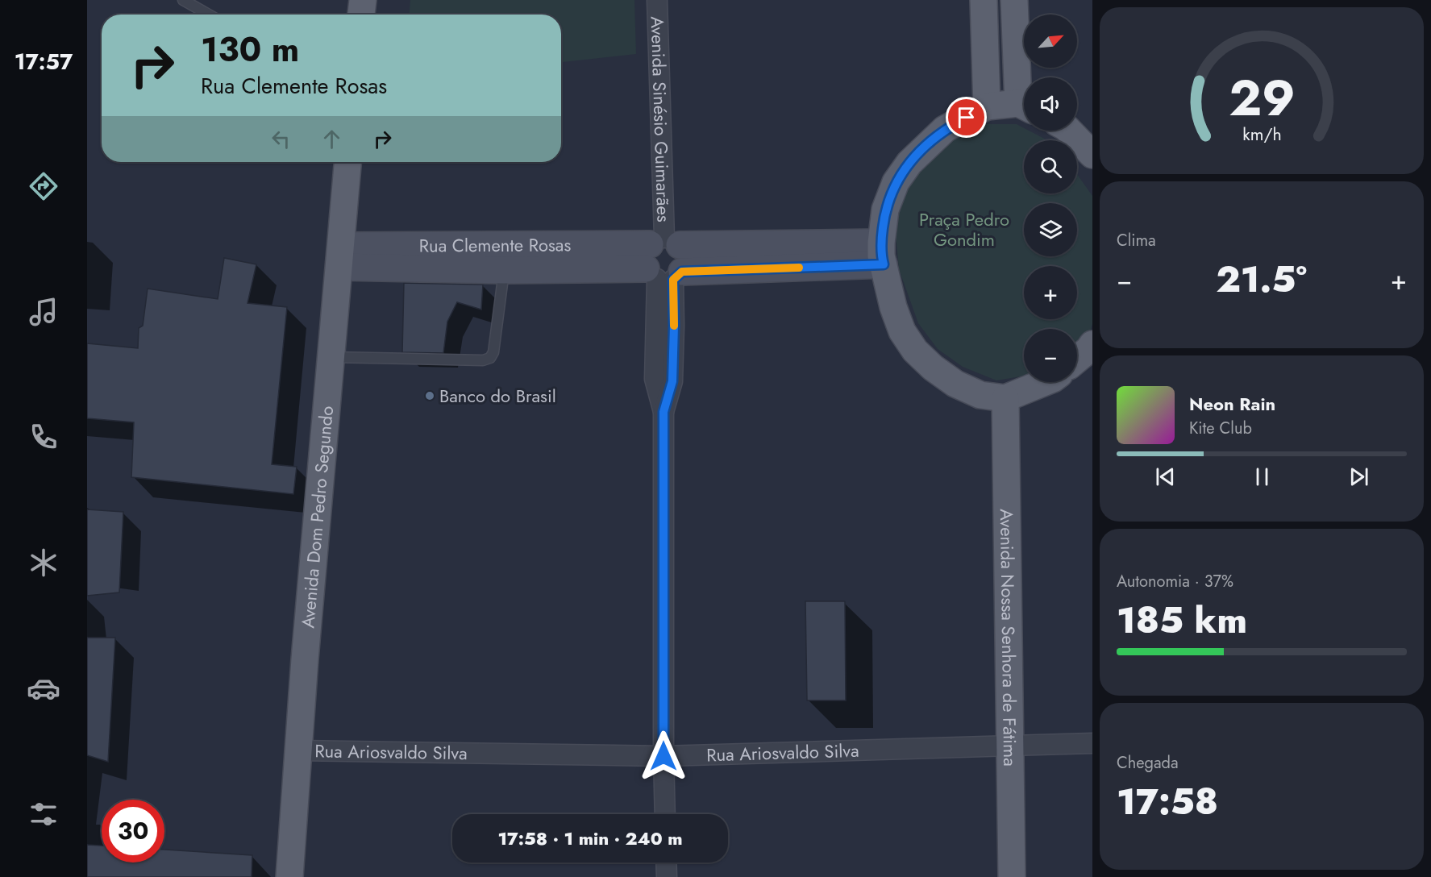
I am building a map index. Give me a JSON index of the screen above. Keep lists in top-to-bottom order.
{
  "streets": {
    "main road": ["Rua Clemente Rosas", "Avenida Dom Pedro Segundo", "Avenida Nossa Senhora de Fátima"],
    "street": ["Avenida Sinésio Guimarães", "Rua Ariosvaldo Silva"]
  },
  "crossings": [
    ["Avenida Sinésio Guimarães", "Rua Clemente Rosas"],
    ["Avenida Sinésio Guimarães", "Rua Ariosvaldo Silva"],
    ["Rua Clemente Rosas", "Avenida Dom Pedro Segundo"],
    ["Avenida Dom Pedro Segundo", "Rua Ariosvaldo Silva"],
    ["Avenida Nossa Senhora de Fátima", "Rua Ariosvaldo Silva"]
  ],
  "parks": ["Praça Pedro Gondim"],
  "places": ["Banco do Brasil"],
  "north": "top right",
  "page": {
    "tabs": "17:57",
    "map_buttons": ["+", "−"],
    "turn": ["130 m", "Rua Clemente Rosas"],
    "tile": [
      "Clima",
      ["Autonomia · 37%", "185 km"],
      ["Chegada", "17:58"]
    ],
    "heat": ["−", "21.5°", "+"],
    "song": ["Neon Rain", "Kite Club"],
    "limit": "30",
    "trip": "17:58 · 1 min · 240 m",
    "gauge": ["29", "km/h"]
  }
}
